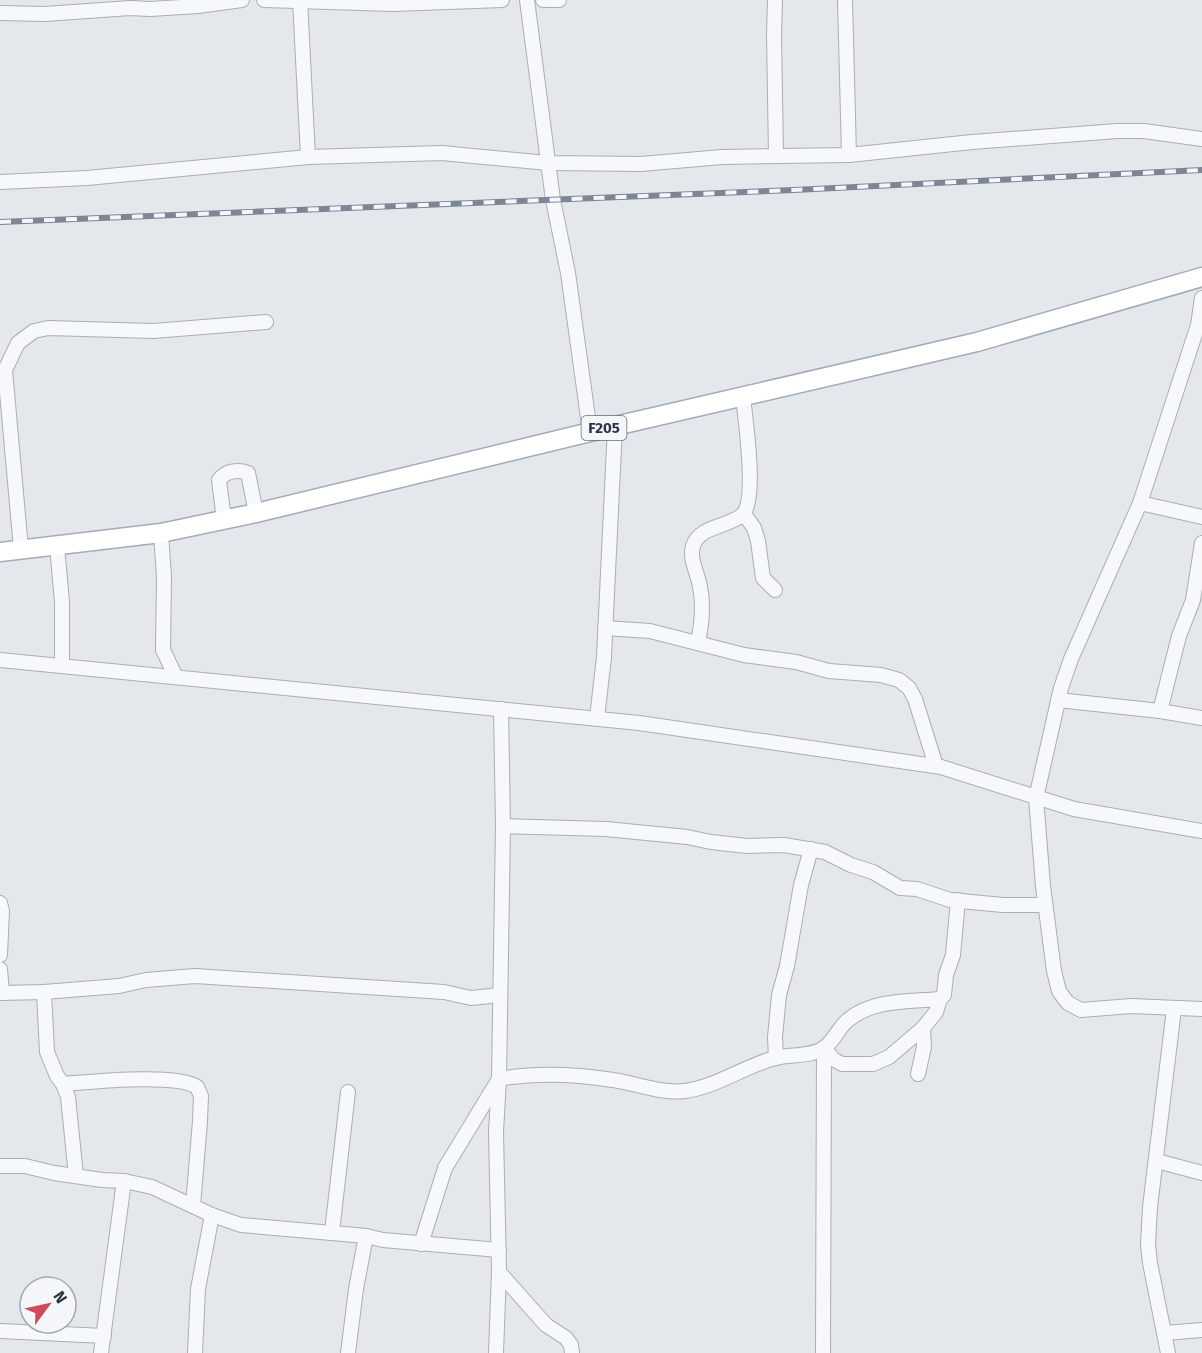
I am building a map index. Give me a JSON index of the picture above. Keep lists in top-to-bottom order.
{
  "streets": {
    "main road": ["F205"]
  },
  "north": "top right"
}
